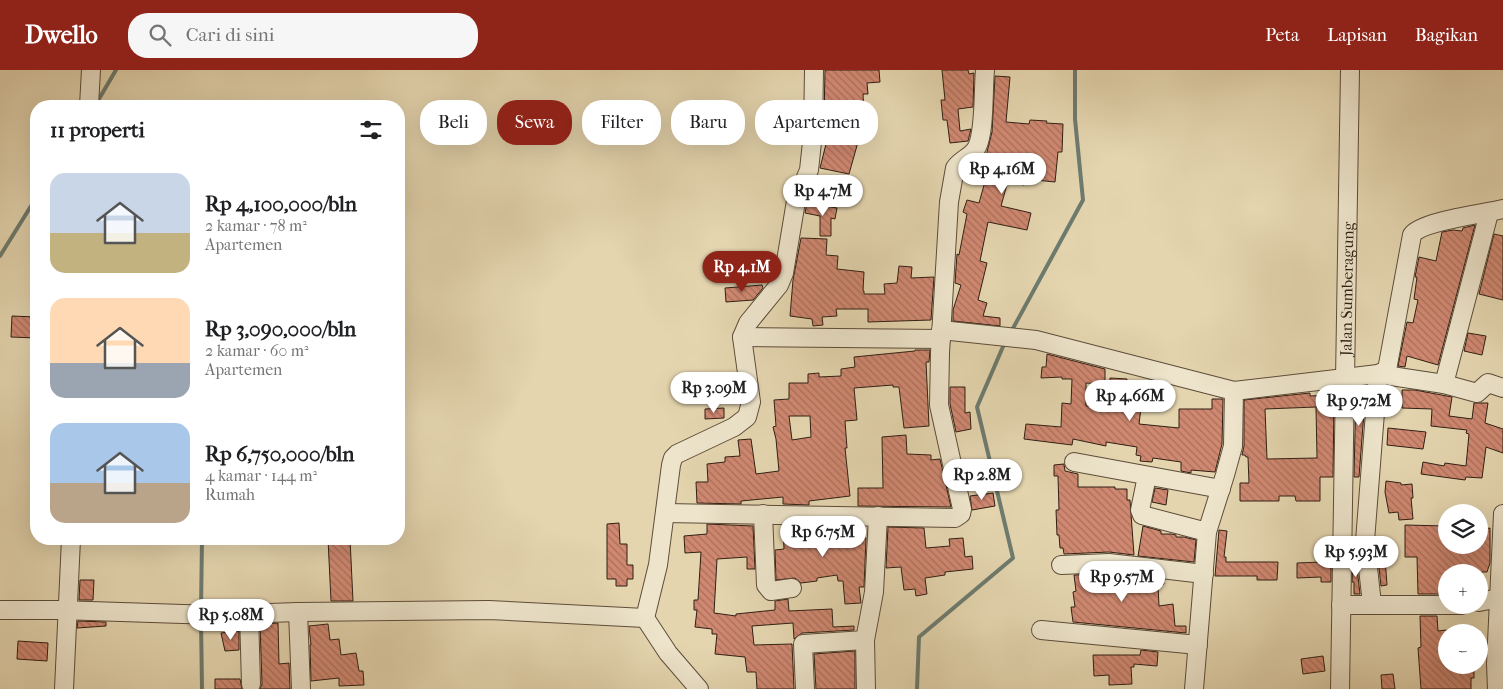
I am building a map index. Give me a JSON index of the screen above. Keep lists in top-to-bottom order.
{
  "streets": {
    "street": ["Jalan Sumberagung"]
  },
  "page": {
    "header": "Dwello",
    "search": "Cari di sini",
    "nav": ["Peta", "Lapisan", "Bagikan"],
    "chip": [
      "Beli",
      "Sewa",
      "Filter",
      "Baru",
      "Apartemen"
    ],
    "heading": "11 properti",
    "price": [
      "Rp 4.16M",
      "Rp 4.7M",
      "Rp 4.1M",
      "Rp 3.09M",
      "Rp 4.66M",
      "Rp 9.72M",
      "Rp 2.8M",
      "Rp 6.75M",
      "Rp 5.93M",
      "Rp 9.57M",
      "Rp 5.08M"
    ],
    "list": [
      {
        "name": "Rp 4,100,000/bln",
        "note": "2 kamar · 78 m² · Apartemen"
      },
      {
        "name": "Rp 3,090,000/bln",
        "note": "2 kamar · 60 m² · Apartemen"
      },
      {
        "name": "Rp 6,750,000/bln",
        "note": "4 kamar · 144 m² · Rumah"
      }
    ],
    "map_buttons": ["+", "−"]
  }
}
